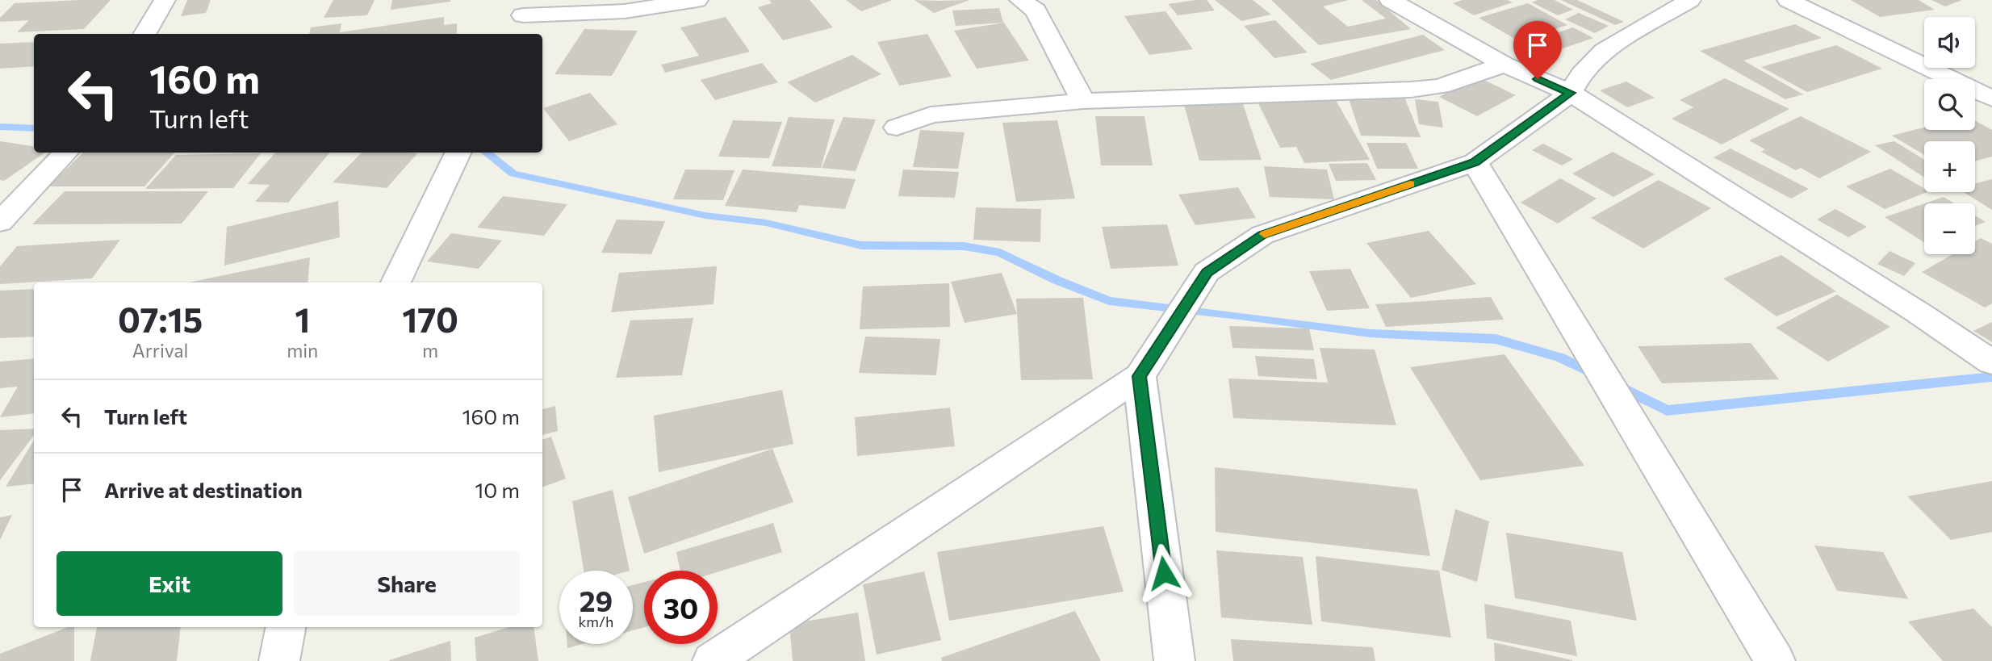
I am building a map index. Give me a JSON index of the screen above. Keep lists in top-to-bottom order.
{
  "page": {
    "map_buttons": ["+", "−"],
    "turn": ["160 m", "Turn left"],
    "eta": [
      "07:15",
      "Arrival",
      "1",
      "min",
      "170",
      "m"
    ],
    "list": [
      {
        "name": "Turn left",
        "value": "160 m"
      },
      {
        "name": "Arrive at destination",
        "value": "10 m"
      }
    ],
    "buttons": ["Exit", "Share"],
    "speed": "29 km/h",
    "limit": "30"
  }
}
